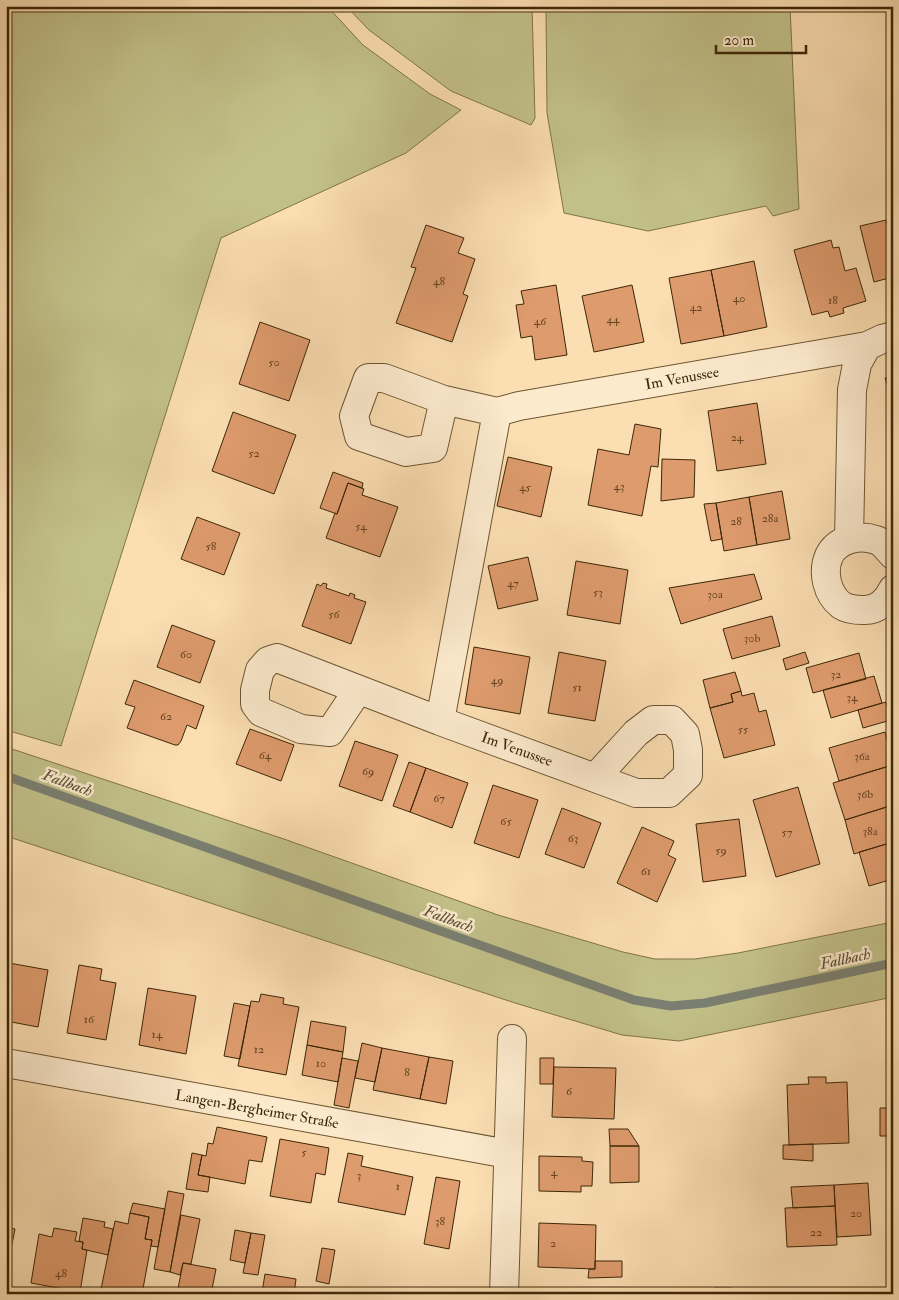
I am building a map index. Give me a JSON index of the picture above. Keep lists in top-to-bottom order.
{
  "streets": {
    "street": ["Im Venussee", "Langen-Bergheimer Straße"]
  },
  "water": ["Fallbach"],
  "house_numbers": [
    "48",
    "40",
    "18",
    "42",
    "44",
    "46",
    "50",
    "24",
    "52",
    "43",
    "45",
    "28a",
    "28",
    "54",
    "58",
    "47",
    "53",
    "30a",
    "56",
    "30b",
    "60",
    "32",
    "49",
    "51",
    "34",
    "62",
    "55",
    "64",
    "36a",
    "69",
    "36b",
    "67",
    "65",
    "38a",
    "57",
    "63",
    "59",
    "61",
    "16",
    "14",
    "12",
    "10",
    "8",
    "6",
    "5",
    "4",
    "3",
    "1",
    "20",
    "38",
    "22",
    "2",
    "48"
  ],
  "scale_bar": "20 m"
}
